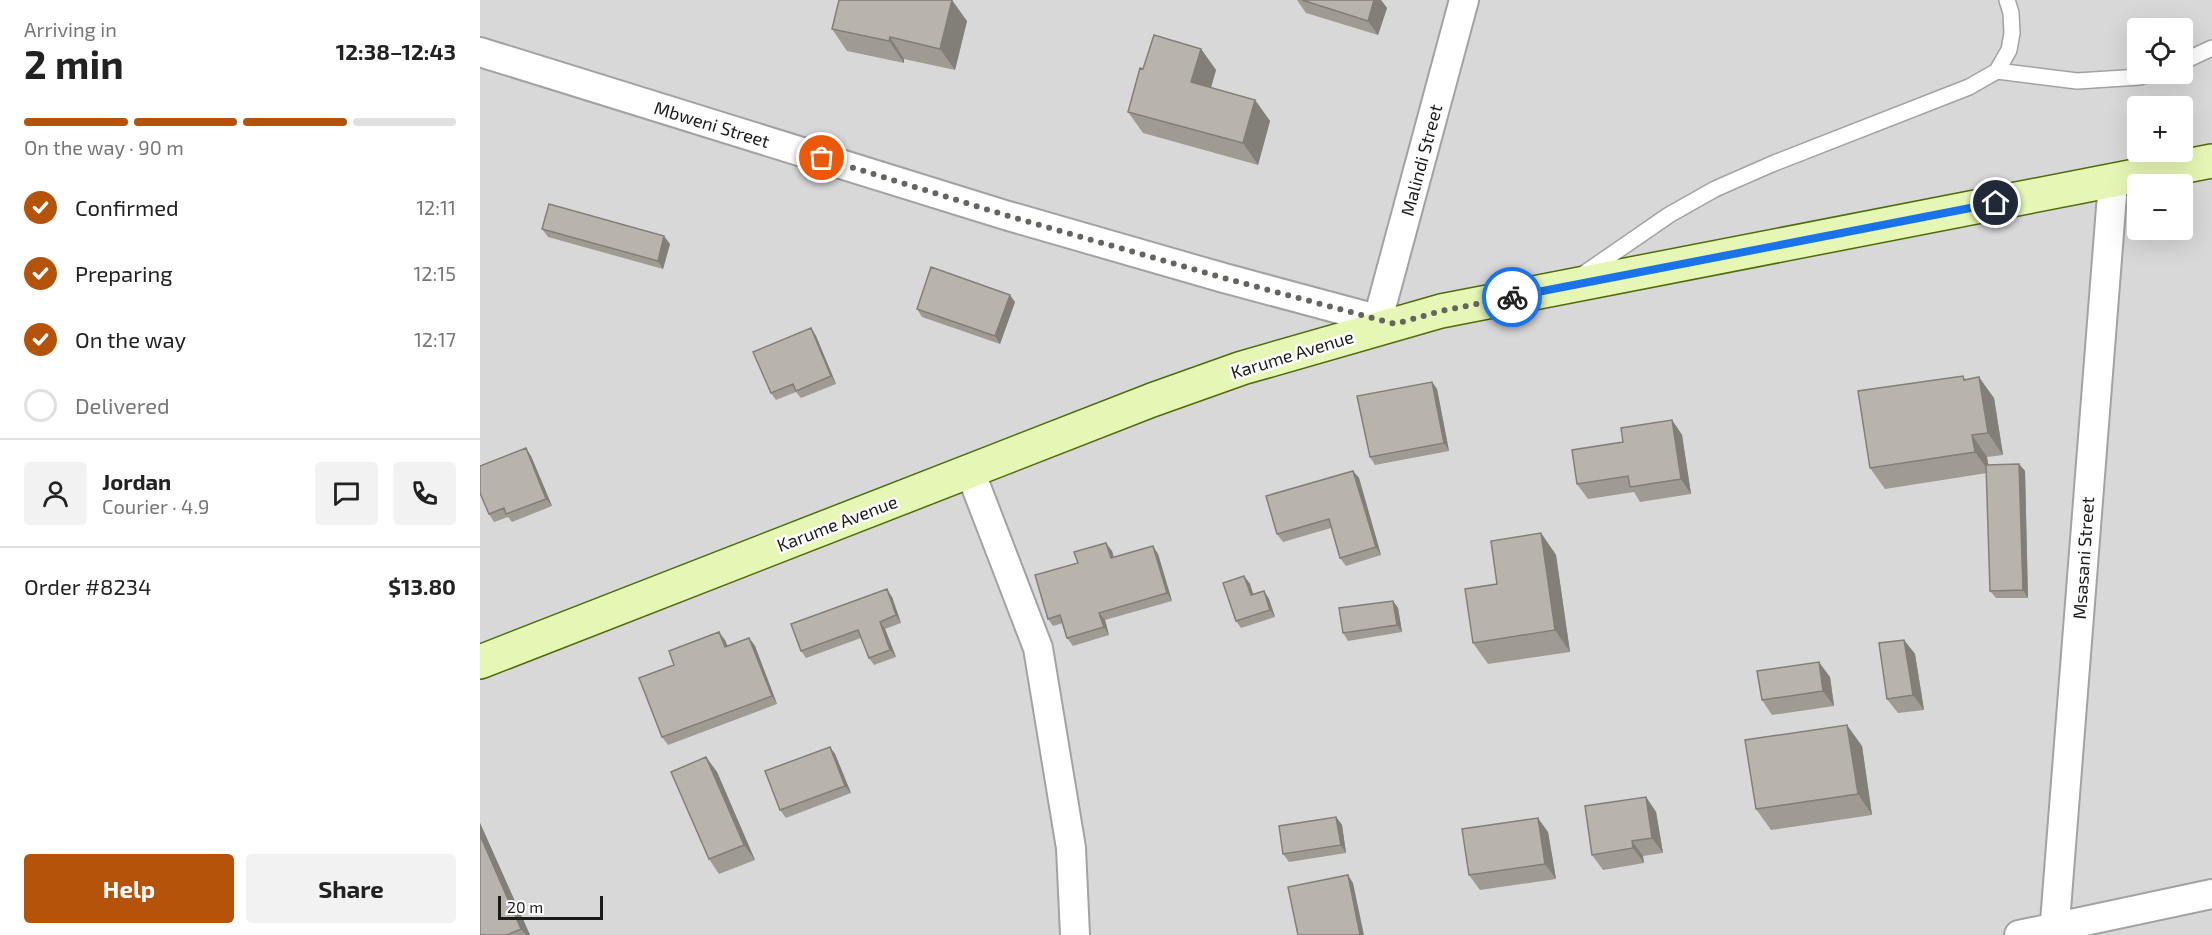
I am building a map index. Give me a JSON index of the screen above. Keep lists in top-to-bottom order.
{
  "streets": {
    "street": [
      "Mbweni Street",
      "Malindi Street",
      "Karume Avenue",
      "Msasani Street"
    ]
  },
  "crossings": [
    ["Mbweni Street", "Malindi Street"],
    ["Mbweni Street", "Karume Avenue"],
    ["Malindi Street", "Karume Avenue"],
    ["Karume Avenue", "Msasani Street"]
  ],
  "scale_bar": "20 m",
  "page": {
    "heading": ["2 min", "Arriving in", "12:38–12:43"],
    "panel": [
      "Jordan",
      "Courier · 4.9",
      "Order #8234",
      "$13.80"
    ],
    "map_buttons": ["+", "−"],
    "bar": "On the way · 90 m",
    "list": [
      ["Confirmed", "12:11"],
      ["Preparing", "12:15"],
      ["On the way", "12:17"],
      "Delivered"
    ],
    "buttons": ["Help", "Share"],
    "scale": "20 m"
  }
}
